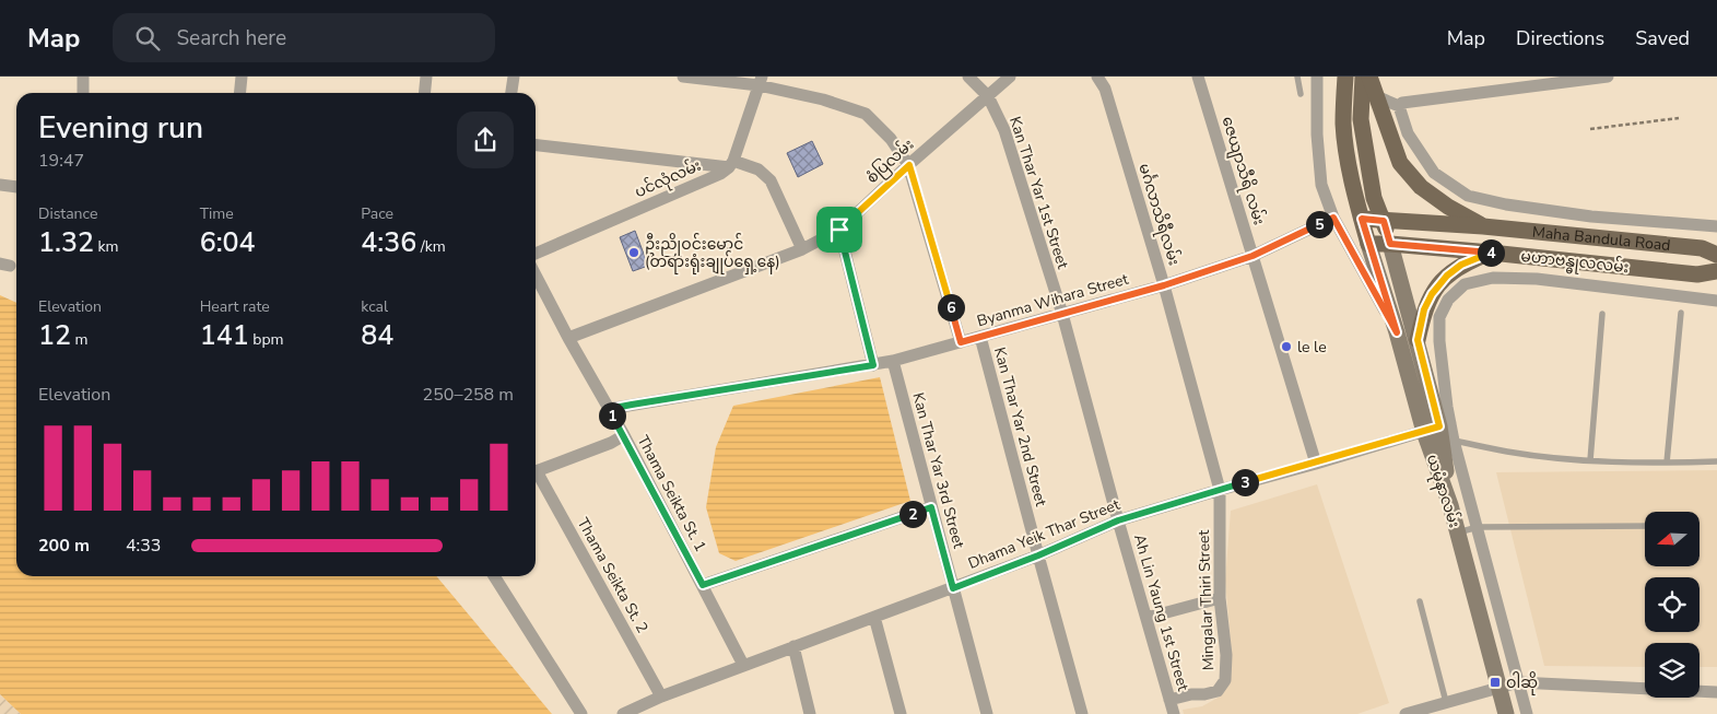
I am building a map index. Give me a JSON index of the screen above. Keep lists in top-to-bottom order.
{
  "streets": {
    "main road": ["Maha Bandula Road", "မဟာဗန္ဓုလလမ်း", "ယမုံနာလမ်း"],
    "street": [
      "စံပြလမ်း",
      "ဇေယျာသီရိ လမ်း",
      "ပင်လုံလမ်း",
      "Kan Thar Yar 1st Street",
      "မင်္ဂလာသိရီလမ်း",
      "Byanma Wihara Street",
      "Kan Thar Yar 2nd Street",
      "Kan Thar Yar 3rd Street",
      "Thama Seikta St. 1",
      "Dhama Yeik Thar Street",
      "Thama Seikta St. 2",
      "Mingalar Thiri Street",
      "Ah Lin Yaung 1st Street"
    ]
  },
  "crossings": [
    ["စံပြလမ်း", "Kan Thar Yar 1st Street"],
    ["စံပြလမ်း", "Thama Seikta St. 1"],
    ["ဇေယျာသီရိ လမ်း", "Byanma Wihara Street"],
    ["ဇေယျာသီရိ လမ်း", "Dhama Yeik Thar Street"],
    ["Kan Thar Yar 1st Street", "Byanma Wihara Street"],
    ["Kan Thar Yar 1st Street", "Dhama Yeik Thar Street"],
    ["Kan Thar Yar 1st Street", "Ah Lin Yaung 1st Street"],
    ["မင်္ဂလာသိရီလမ်း", "Byanma Wihara Street"],
    ["မင်္ဂလာသိရီလမ်း", "Dhama Yeik Thar Street"],
    ["မင်္ဂလာသိရီလမ်း", "Mingalar Thiri Street"],
    ["Byanma Wihara Street", "Kan Thar Yar 2nd Street"],
    ["Byanma Wihara Street", "Kan Thar Yar 3rd Street"],
    ["Byanma Wihara Street", "Thama Seikta St. 1"],
    ["Kan Thar Yar 2nd Street", "Dhama Yeik Thar Street"],
    ["Kan Thar Yar 3rd Street", "Dhama Yeik Thar Street"],
    ["ယမုံနာလမ်း", "Dhama Yeik Thar Street"],
    ["Thama Seikta St. 1", "Dhama Yeik Thar Street"],
    ["Dhama Yeik Thar Street", "Thama Seikta St. 2"],
    ["Dhama Yeik Thar Street", "Mingalar Thiri Street"],
    ["Dhama Yeik Thar Street", "Ah Lin Yaung 1st Street"],
    ["Mingalar Thiri Street", "Ah Lin Yaung 1st Street"]
  ],
  "places": {
    "other": ["ဦးညိုဝင်းမောင် (တရားရုံးချုပ်ရှေ့နေ)", "le le"],
    "transit": ["ဝါဆို"]
  },
  "north": "left",
  "page": {
    "header": "Map",
    "search": "Search here",
    "nav": ["Map", "Directions", "Saved"],
    "heading": ["Evening run", "19:47"],
    "stats": [
      ["Distance", "1.32 km"],
      ["Time", "6:04"],
      ["Pace", "4:36 /km"],
      ["Elevation", "12 m"],
      ["Heart rate", "141 bpm"],
      ["kcal", "84"]
    ],
    "pins": [
      "5",
      "4",
      "6",
      "1",
      "3",
      "2"
    ],
    "chart": ["Elevation", "250–258 m"],
    "list": [
      {
        "name": "200 m",
        "note": "4:33"
      }
    ]
  }
}
